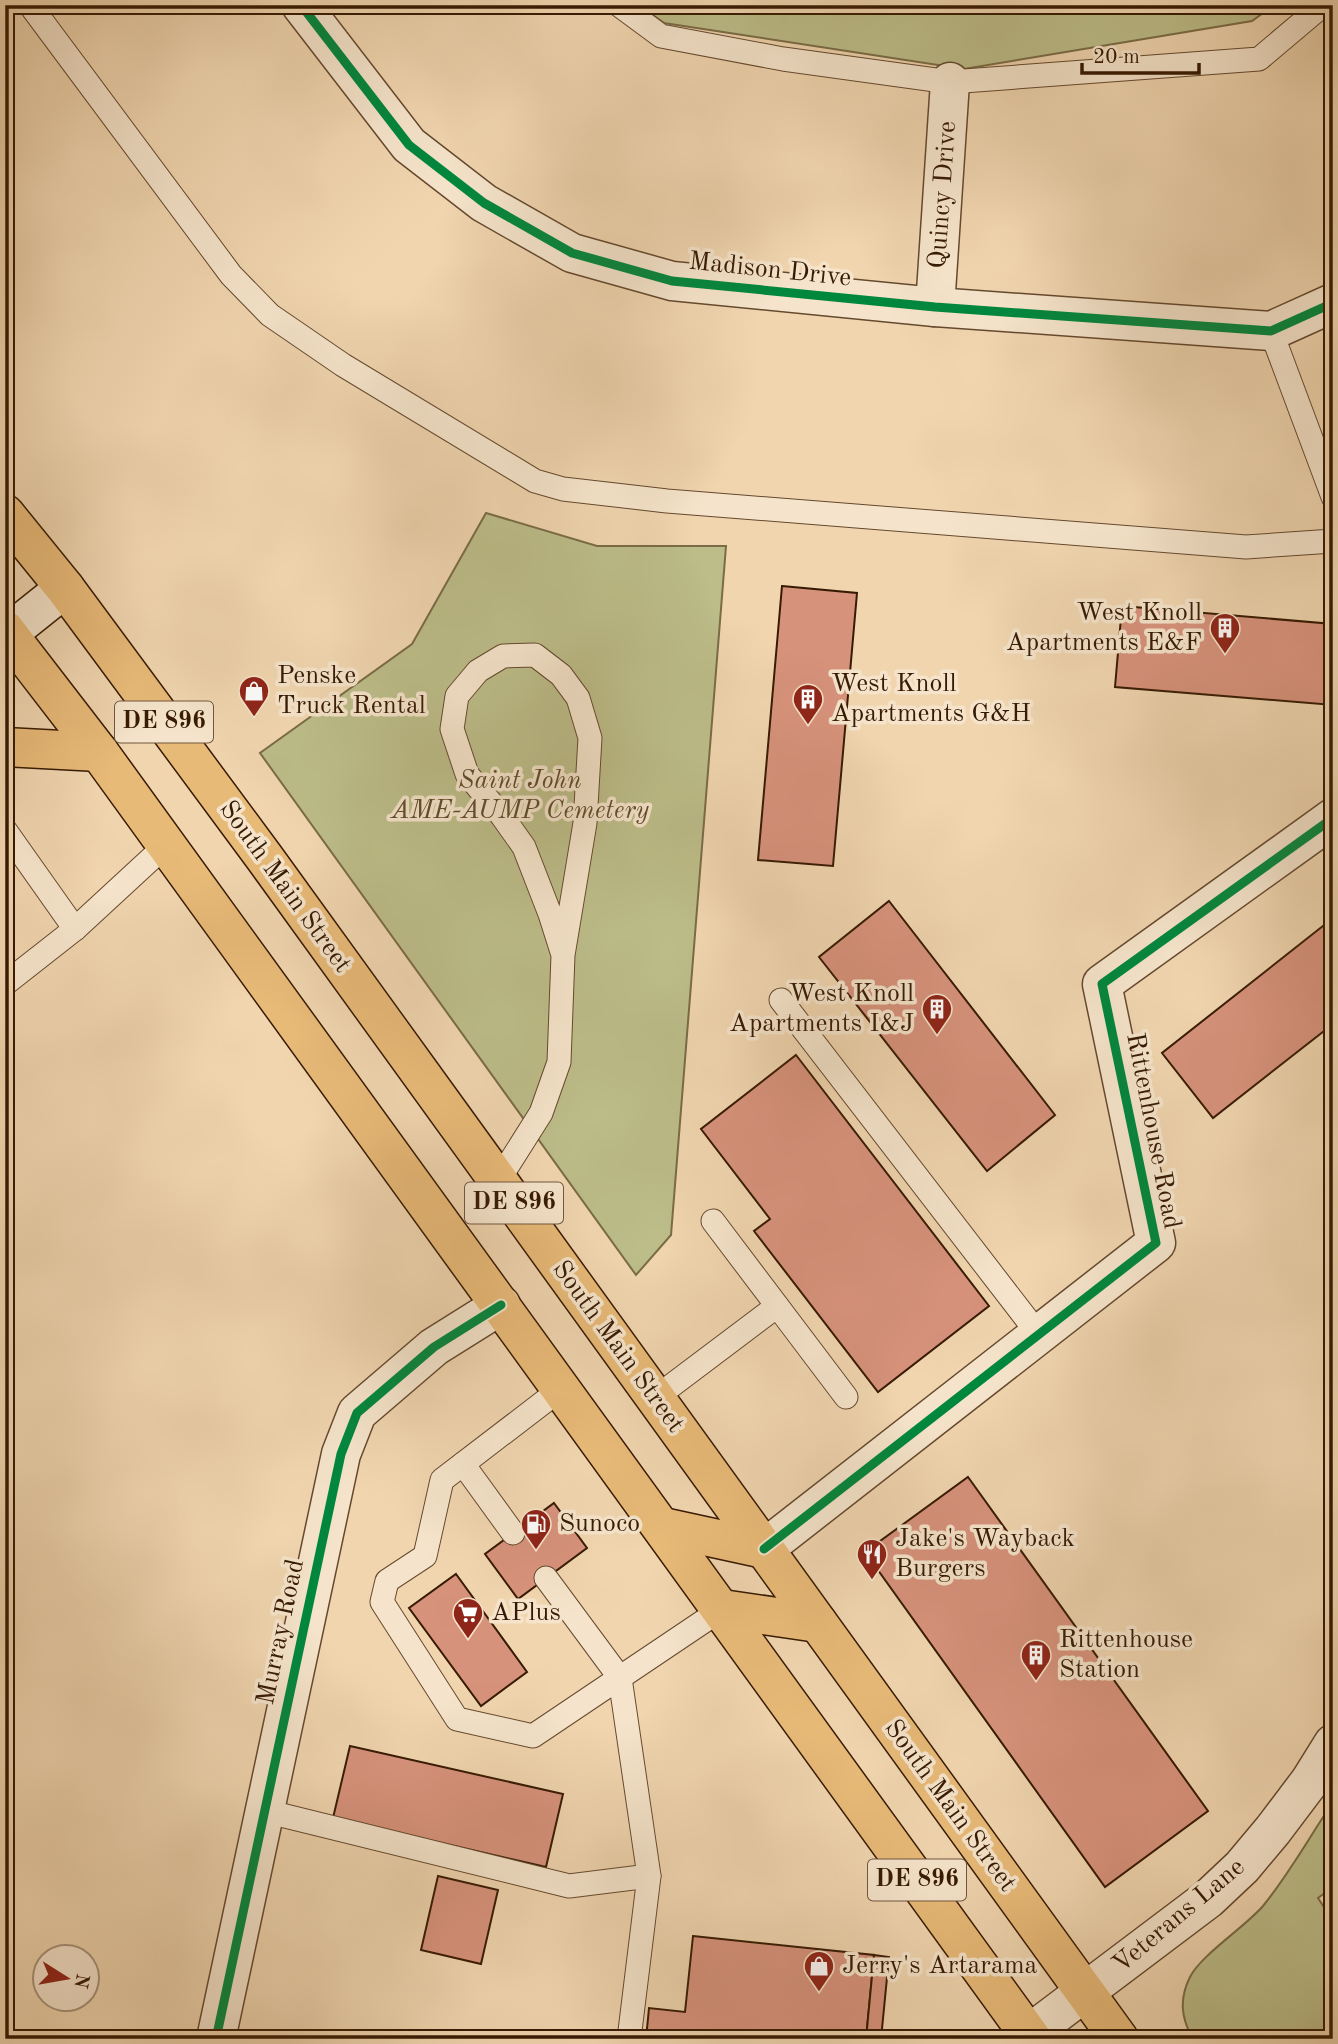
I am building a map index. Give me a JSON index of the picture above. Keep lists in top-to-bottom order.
{
  "streets": {
    "main road": ["DE 896", "South Main Street"],
    "street": [
      "Quincy Drive",
      "Madison Drive",
      "Rittenhouse Road",
      "Murray Road",
      "Veterans Lane"
    ]
  },
  "crossings": [
    ["Quincy Drive", "Madison Drive"],
    ["DE 896", "South Main Street"],
    ["DE 896", "Murray Road"],
    ["DE 896", "Veterans Lane"],
    ["South Main Street", "Rittenhouse Road"],
    ["South Main Street", "Veterans Lane"]
  ],
  "parks": ["Saint John AME-AUMP Cemetery"],
  "places": {
    "building": [
      "West Knoll Apartments E&F",
      "West Knoll Apartments G&H",
      "West Knoll Apartments I&J",
      "Rittenhouse Station"
    ],
    "shop": ["Penske Truck Rental", "Jerry's Artarama"],
    "fuel station": ["Sunoco"],
    "restaurant": ["Jake's Wayback Burgers"],
    "supermarket": ["APlus"]
  },
  "scale_bar": "20 m",
  "north": "right"
}
